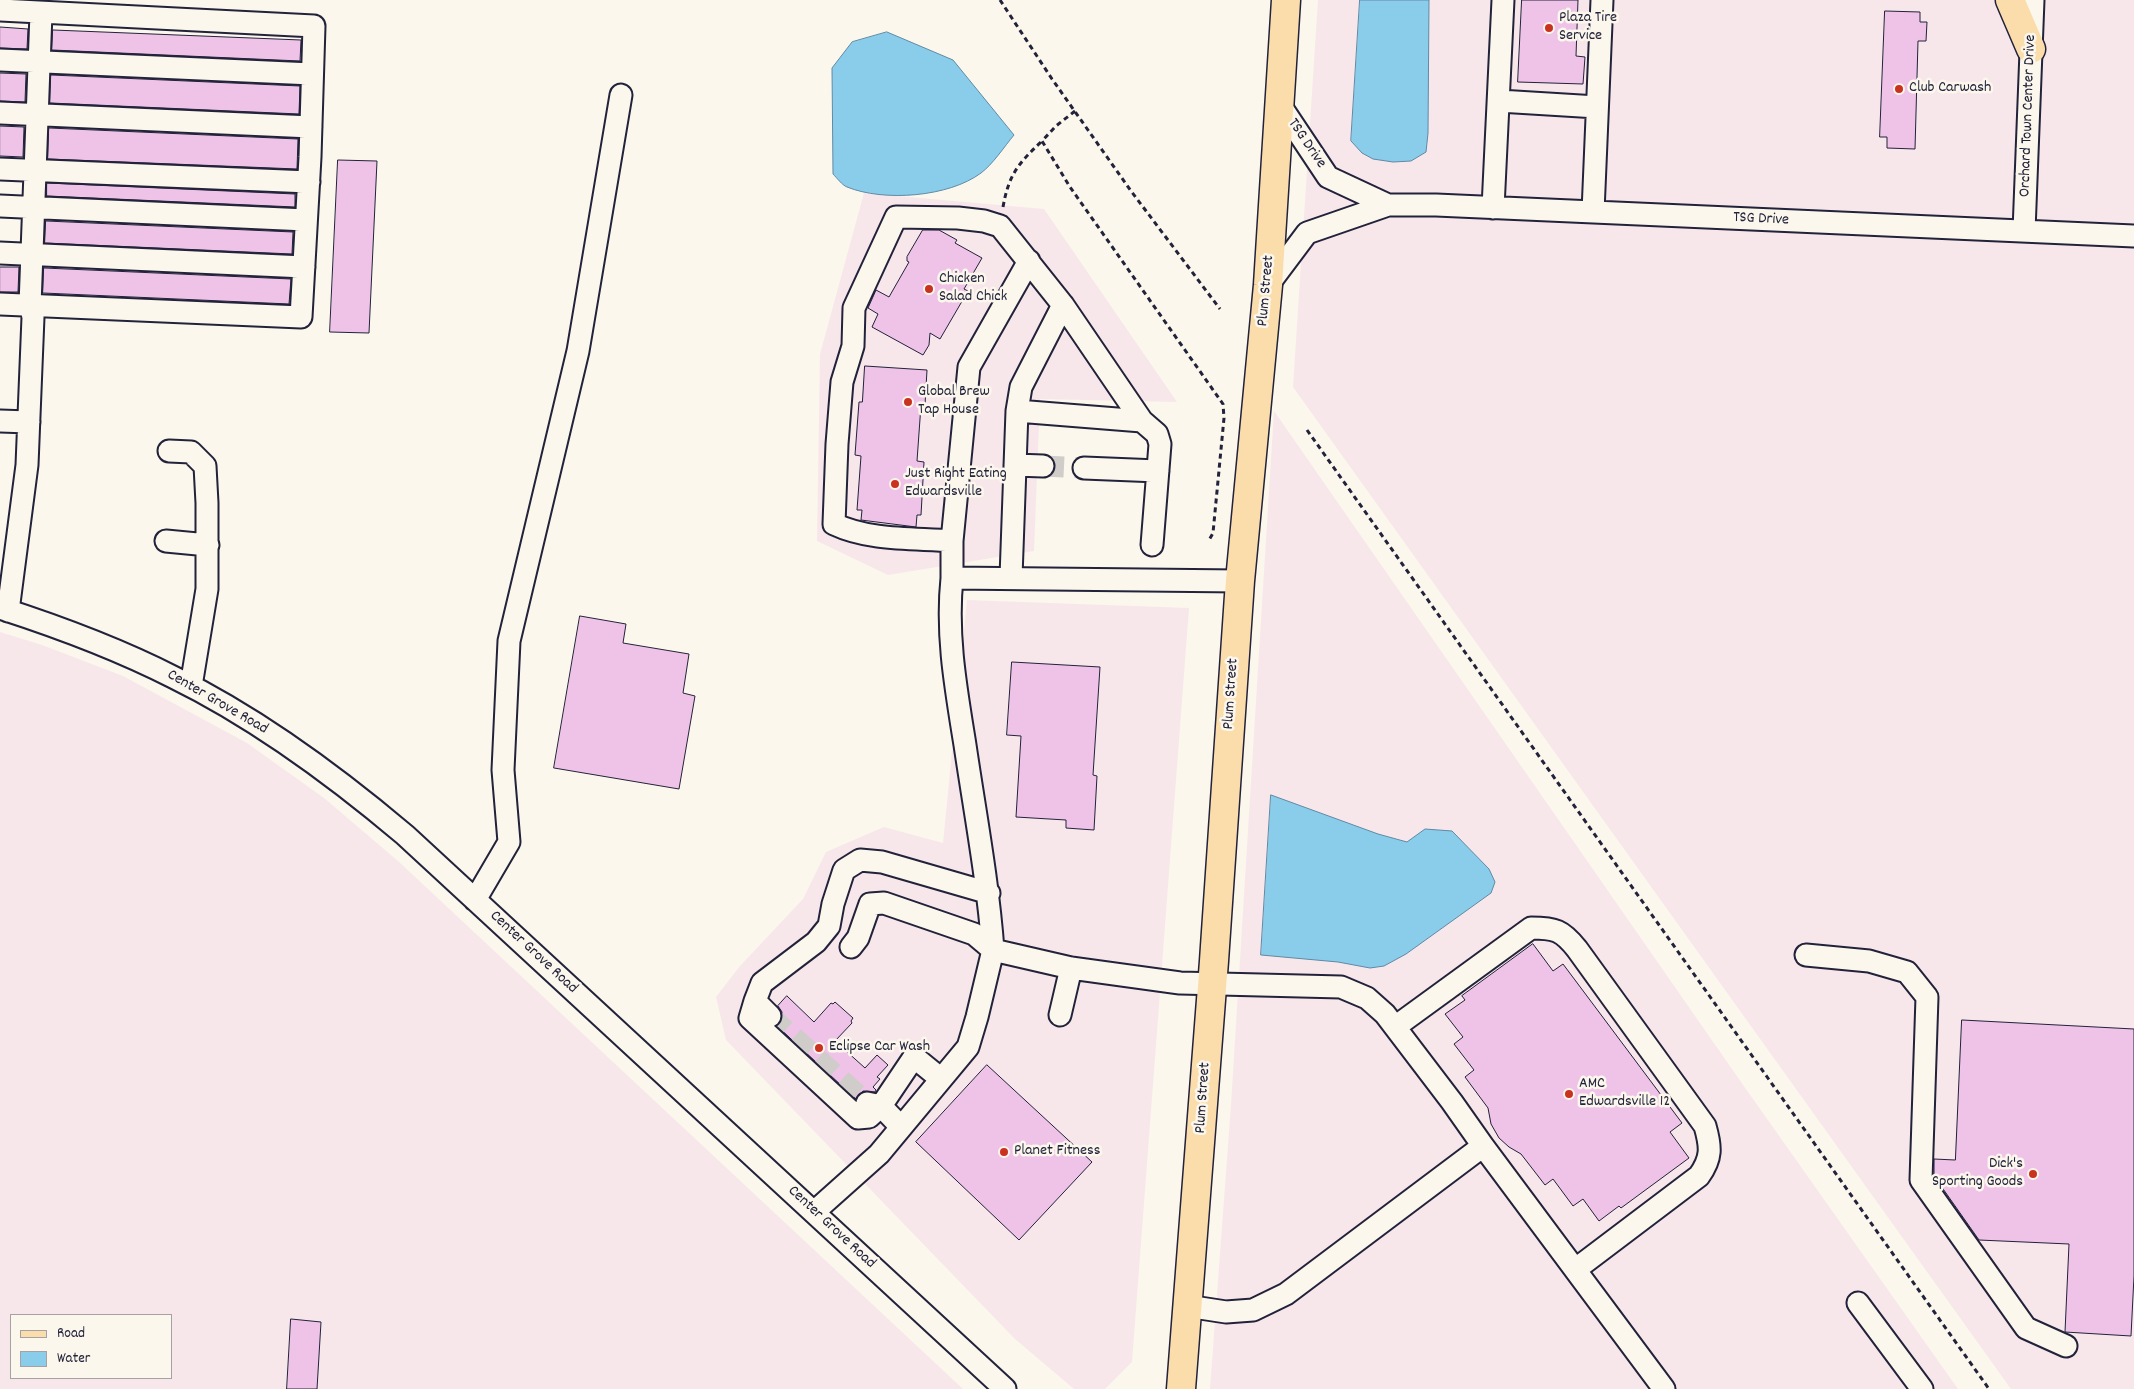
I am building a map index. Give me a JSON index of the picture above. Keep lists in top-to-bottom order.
{
  "streets": {
    "main road": ["Plum Street"],
    "street": ["Orchard Town Center Drive", "TSG Drive", "Center Grove Road"]
  },
  "crossings": [
    ["Orchard Town Center Drive", "TSG Drive"],
    ["TSG Drive", "Plum Street"]
  ],
  "places": [
    "Plaza Tire Service",
    "Club Carwash",
    "Chicken Salad Chick",
    "Global Brew Tap House",
    "Just Right Eating Edwardsville",
    "Eclipse Car Wash",
    "AMC Edwardsville 12",
    "Planet Fitness",
    "Dick's Sporting Goods"
  ],
  "legend": ["Road", "Water"]
}
